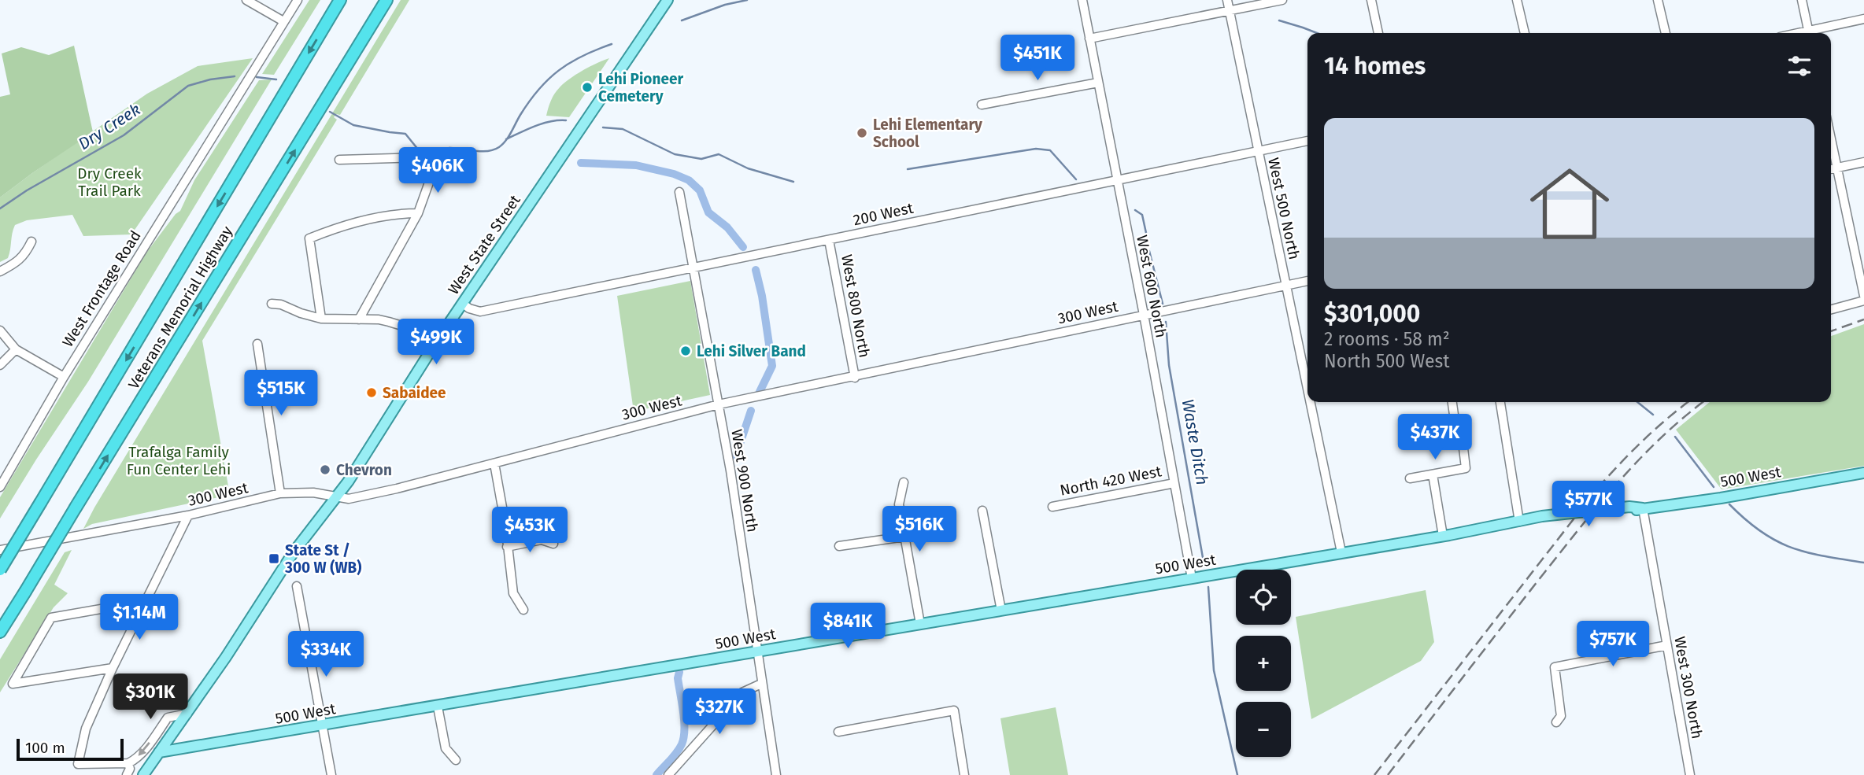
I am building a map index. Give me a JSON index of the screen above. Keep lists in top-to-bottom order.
{
  "streets": {
    "highway": ["Veterans Memorial Highway"],
    "main road": ["West State Street", "500 West"],
    "street": [
      "West 500 North",
      "200 West",
      "West 600 North",
      "West Frontage Road",
      "West 800 North",
      "300 West",
      "West 900 North",
      "North 420 West",
      "West 300 North"
    ]
  },
  "crossings": [
    ["West 500 North", "200 West"],
    ["West 500 North", "300 West"],
    ["West 500 North", "500 West"],
    ["200 West", "West State Street"],
    ["200 West", "West 600 North"],
    ["200 West", "West 800 North"],
    ["200 West", "West 900 North"],
    ["West State Street", "300 West"],
    ["West State Street", "500 West"],
    ["West 600 North", "300 West"],
    ["West 600 North", "500 West"],
    ["West 600 North", "North 420 West"],
    ["West 800 North", "300 West"],
    ["300 West", "West 900 North"],
    ["500 West", "West 900 North"],
    ["500 West", "West 300 North"]
  ],
  "water": ["Dry Creek", "Waste Ditch"],
  "parks": ["Dry Creek Trail Park", "Trafalga Family Fun Center Lehi"],
  "places": {
    "other": [
      "Lehi Pioneer Cemetery",
      "Lehi Elementary School",
      "Lehi Silver Band",
      "Sabaidee",
      "Chevron"
    ],
    "transit": ["State St / 300 W (WB)"]
  },
  "scale_bar": "100 m",
  "page": {
    "heading": "14 homes",
    "price": [
      "$451K",
      "$406K",
      "$499K",
      "$515K",
      "$437K",
      "$577K",
      "$516K",
      "$453K",
      "$1.14M",
      "$841K",
      "$757K",
      "$334K",
      "$301K",
      "$327K"
    ],
    "list": [
      {
        "name": "$301,000",
        "note": "2 rooms · 58 m² · North 500 West"
      }
    ],
    "map_buttons": ["+", "−"],
    "scale": "100 m"
  }
}
